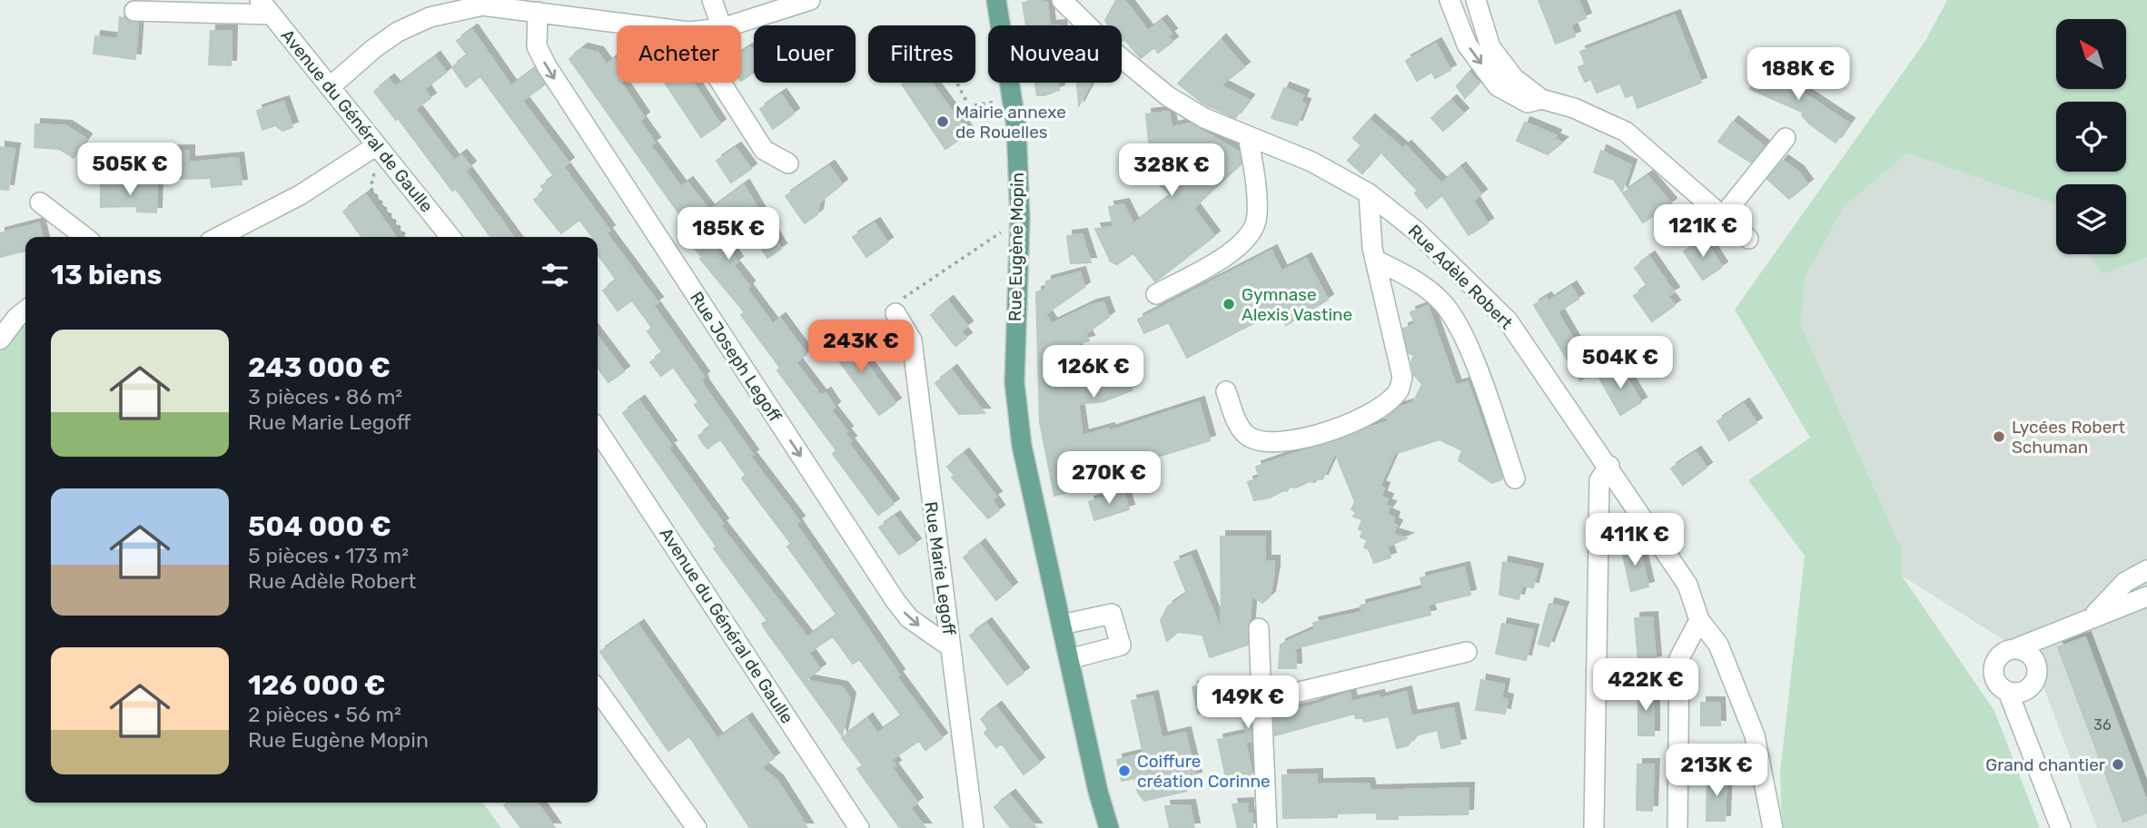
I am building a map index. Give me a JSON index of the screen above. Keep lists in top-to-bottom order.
{
  "streets": {
    "main road": ["Rue Eugène Mopin"],
    "street": [
      "Avenue du Général de Gaulle",
      "Rue Adèle Robert",
      "Rue Joseph Legoff",
      "Rue Marie Legoff"
    ]
  },
  "crossings": [
    ["Rue Joseph Legoff", "Rue Marie Legoff"]
  ],
  "one_way": ["Rue Joseph Legoff"],
  "places": [
    "Mairie annexe de Rouelles",
    "Gymnase Alexis Vastine",
    "Lycées Robert Schuman",
    "Grand chantier",
    "Coiffure création Corinne"
  ],
  "house_numbers": ["36"],
  "north": "top left",
  "page": {
    "chip": [
      "Acheter",
      "Louer",
      "Filtres",
      "Nouveau"
    ],
    "price": [
      "188K €",
      "505K €",
      "328K €",
      "121K €",
      "185K €",
      "243K €",
      "504K €",
      "126K €",
      "270K €",
      "411K €",
      "422K €",
      "149K €",
      "213K €"
    ],
    "heading": "13 biens",
    "list": [
      {
        "name": "243 000 €",
        "note": "3 pièces · 86 m² · Rue Marie Legoff"
      },
      {
        "name": "504 000 €",
        "note": "5 pièces · 173 m² · Rue Adèle Robert"
      },
      {
        "name": "126 000 €",
        "note": "2 pièces · 56 m² · Rue Eugène Mopin"
      }
    ]
  }
}
